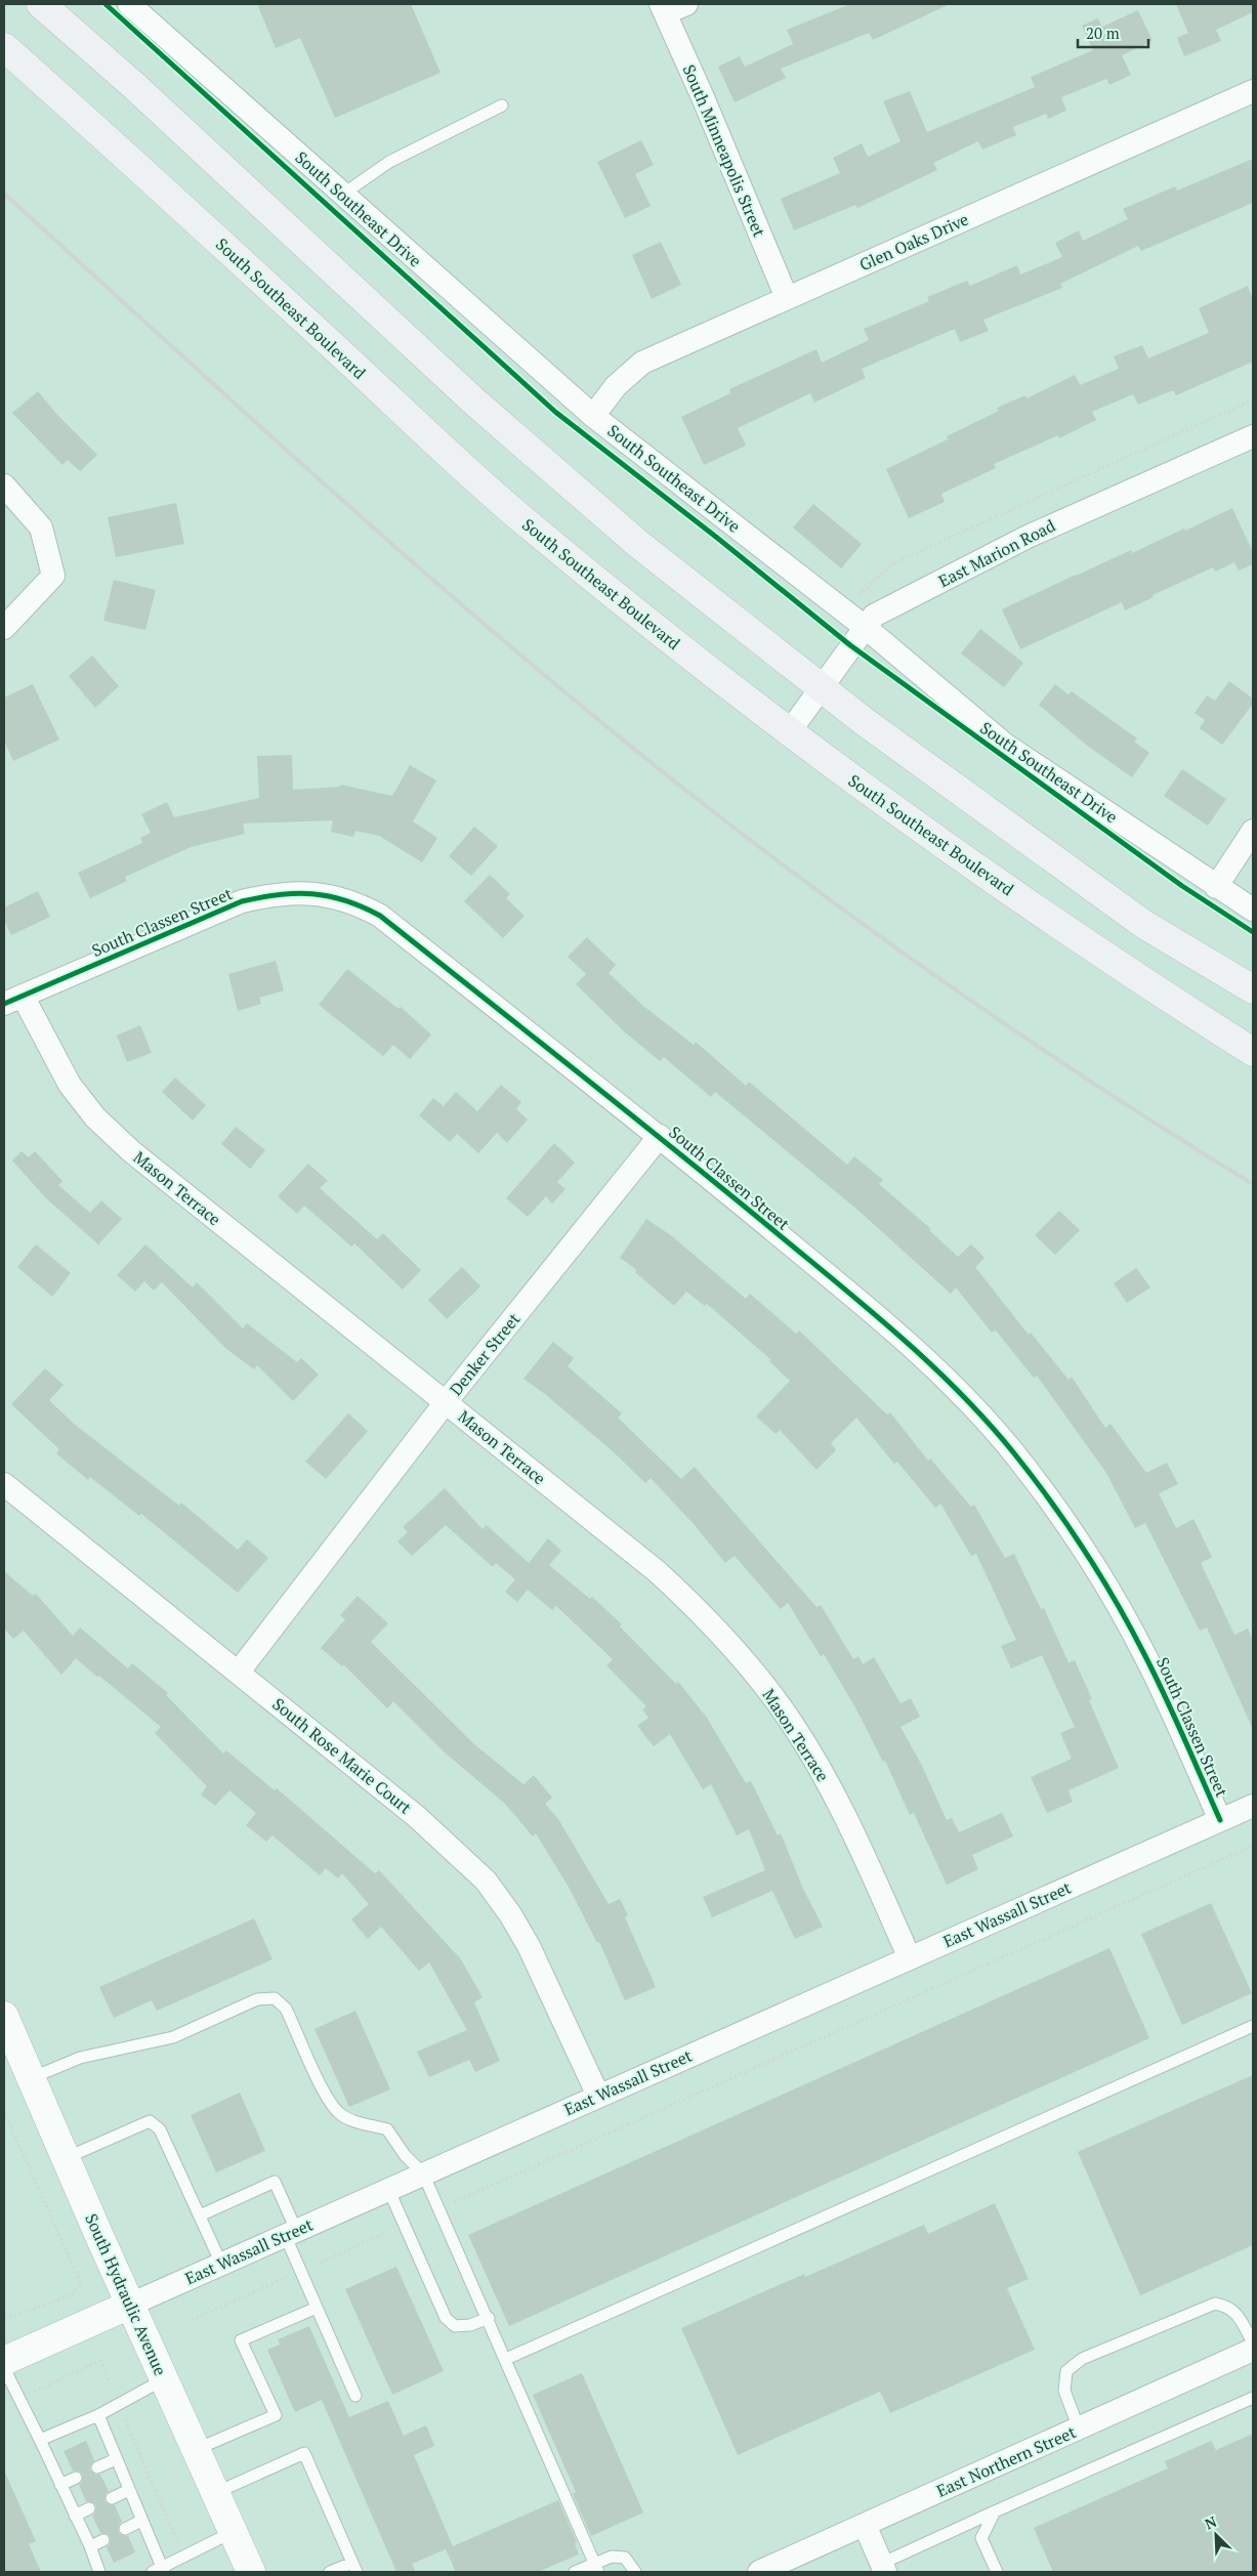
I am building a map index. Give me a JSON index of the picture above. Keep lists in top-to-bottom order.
{
  "streets": {
    "main road": ["South Southeast Boulevard"],
    "street": [
      "South Minneapolis Street",
      "South Southeast Drive",
      "Glen Oaks Drive",
      "East Marion Road",
      "South Classen Street",
      "Mason Terrace",
      "Denker Street",
      "South Rose Marie Court",
      "East Wassall Street",
      "South Hydraulic Avenue",
      "East Northern Street"
    ]
  },
  "crossings": [
    ["South Minneapolis Street", "Glen Oaks Drive"],
    ["South Southeast Drive", "Glen Oaks Drive"],
    ["South Southeast Drive", "East Marion Road"],
    ["South Southeast Boulevard", "East Marion Road"],
    ["South Classen Street", "Mason Terrace"],
    ["South Classen Street", "Denker Street"],
    ["South Classen Street", "East Wassall Street"],
    ["Mason Terrace", "Denker Street"],
    ["Mason Terrace", "East Wassall Street"],
    ["Denker Street", "South Rose Marie Court"],
    ["South Rose Marie Court", "East Wassall Street"],
    ["East Wassall Street", "South Hydraulic Avenue"]
  ],
  "scale_bar": "20 m",
  "north": "top left"
}
